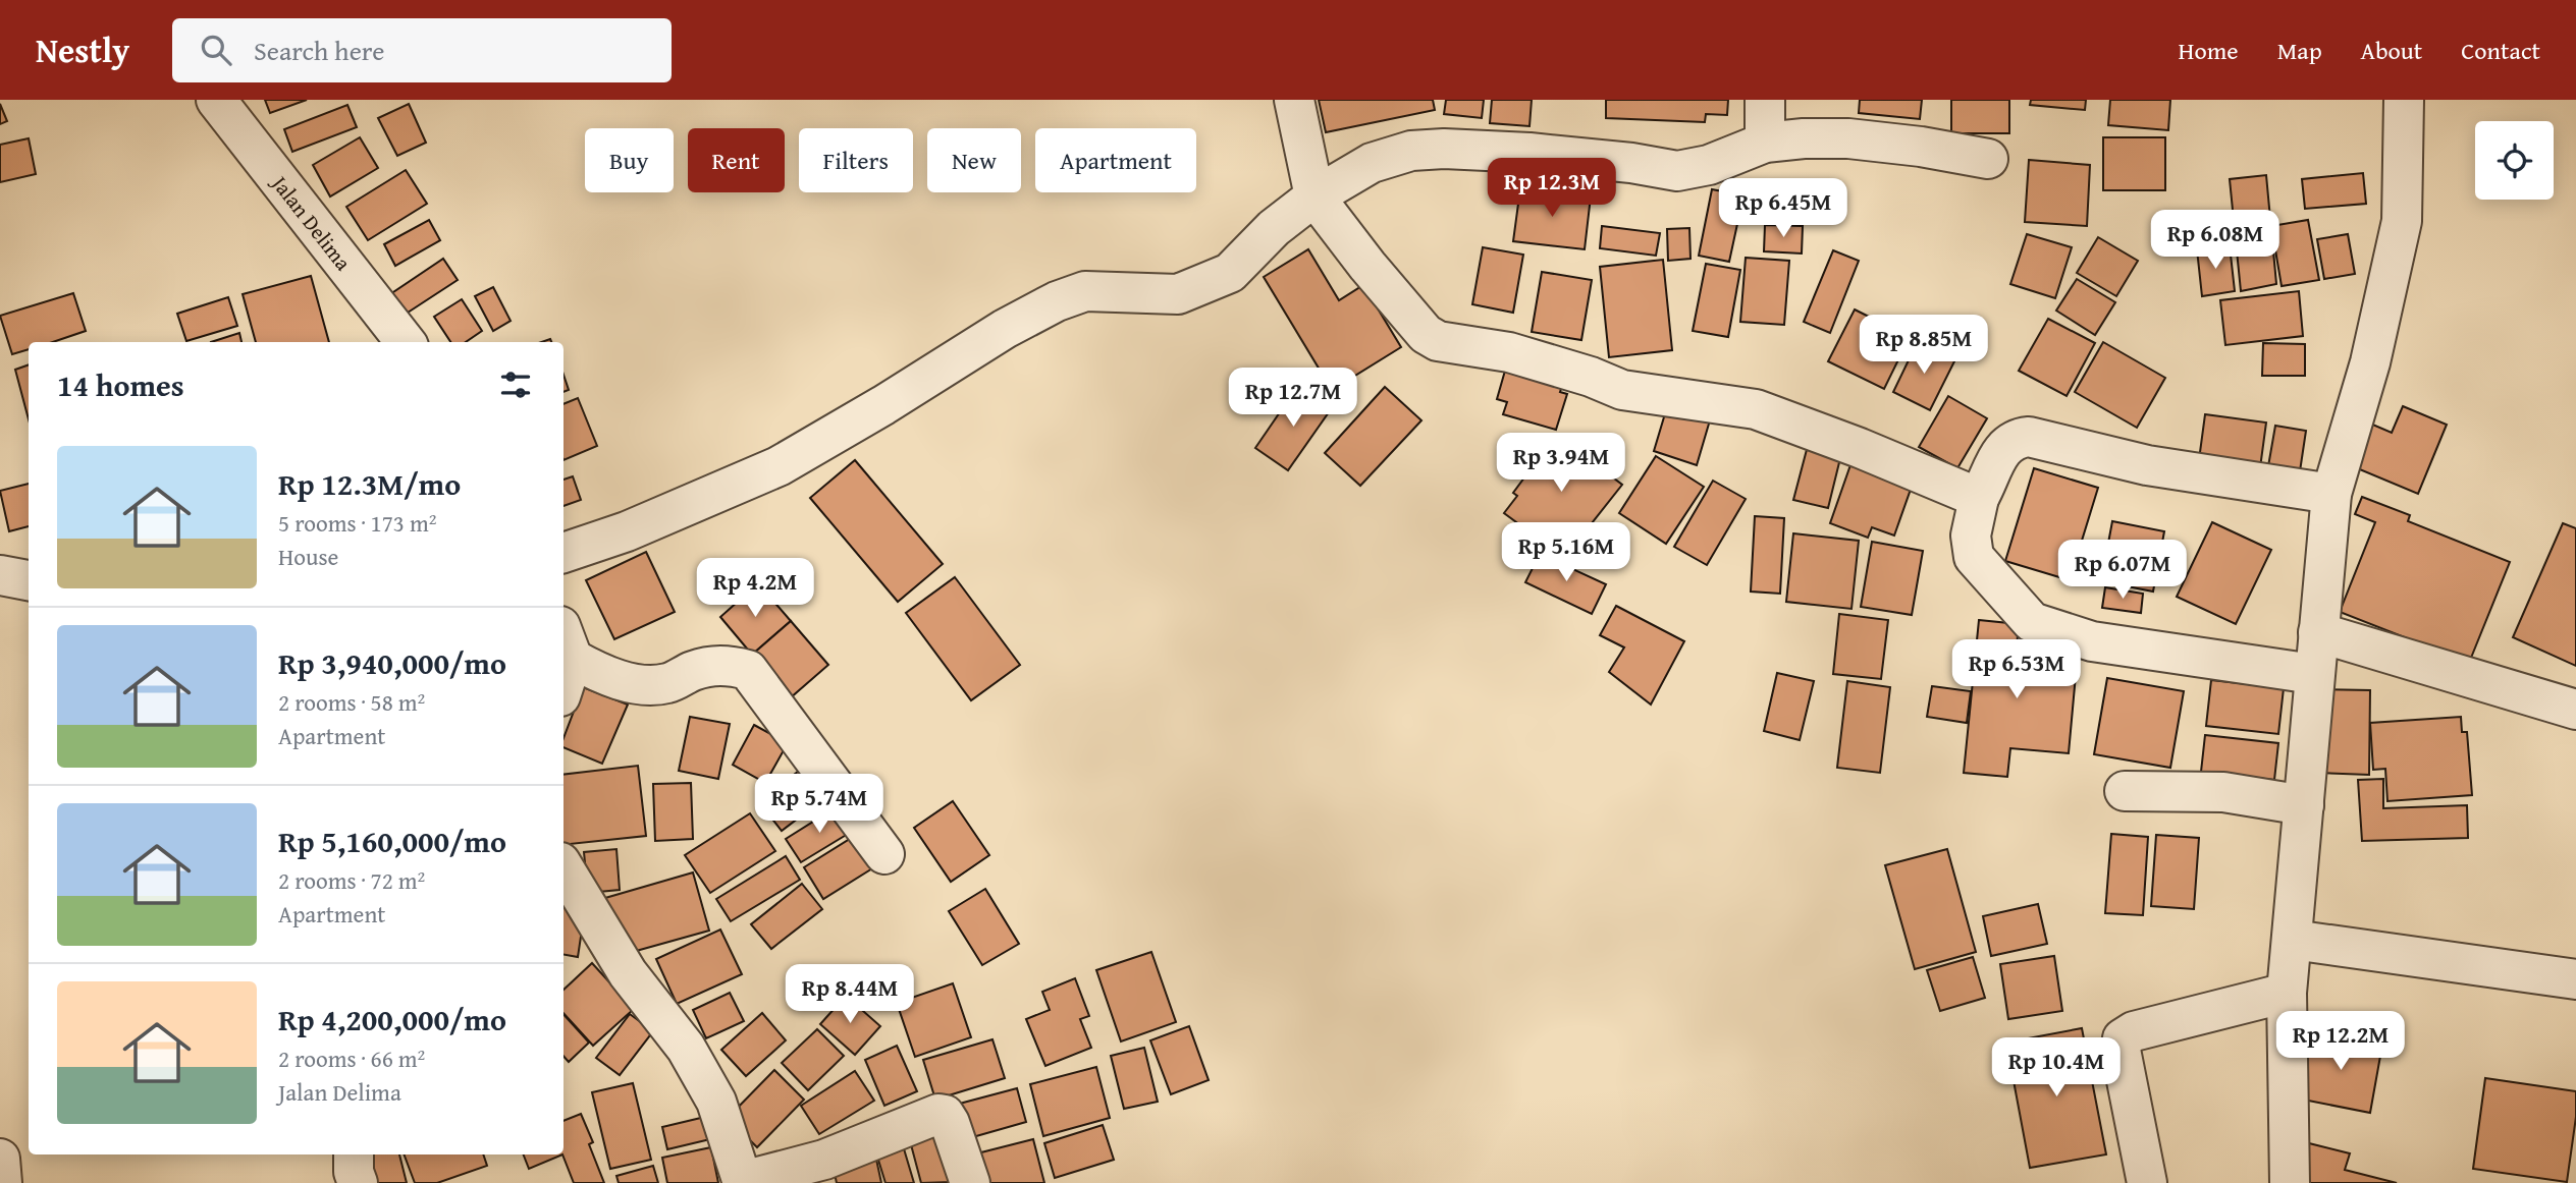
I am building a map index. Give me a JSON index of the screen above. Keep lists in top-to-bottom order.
{
  "streets": {
    "street": ["Jalan Delima"]
  },
  "page": {
    "header": "Nestly",
    "search": "Search here",
    "nav": [
      "Home",
      "Map",
      "About",
      "Contact"
    ],
    "chip": [
      "Buy",
      "Rent",
      "Filters",
      "New",
      "Apartment"
    ],
    "price": [
      "Rp 12.3M",
      "Rp 6.45M",
      "Rp 6.08M",
      "Rp 8.85M",
      "Rp 12.7M",
      "Rp 3.94M",
      "Rp 5.16M",
      "Rp 6.07M",
      "Rp 4.2M",
      "Rp 6.53M",
      "Rp 5.74M",
      "Rp 8.44M",
      "Rp 12.2M",
      "Rp 10.4M"
    ],
    "heading": "14 homes",
    "list": [
      {
        "name": "Rp 12.3M/mo",
        "note": "5 rooms · 173 m² · House"
      },
      {
        "name": "Rp 3,940,000/mo",
        "note": "2 rooms · 58 m² · Apartment"
      },
      {
        "name": "Rp 5,160,000/mo",
        "note": "2 rooms · 72 m² · Apartment"
      },
      {
        "name": "Rp 4,200,000/mo",
        "note": "2 rooms · 66 m² · Jalan Delima"
      }
    ]
  }
}
